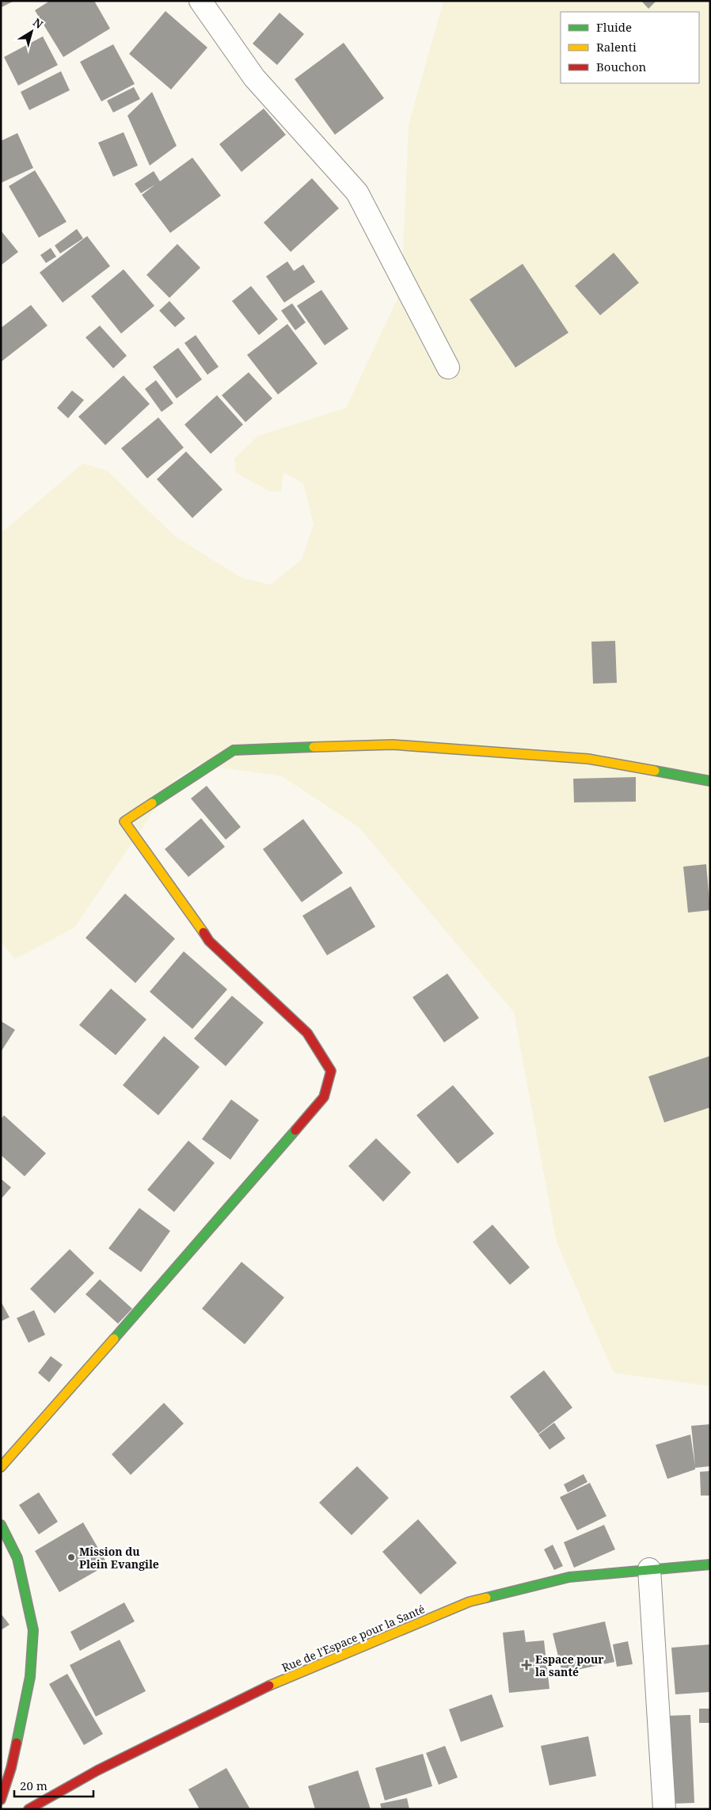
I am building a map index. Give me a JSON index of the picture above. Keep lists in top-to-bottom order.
{
  "streets": {
    "street": ["Rue de l'Espace pour la Santé"]
  },
  "places": {
    "other": ["Mission du Plein Evangile"],
    "health": ["Espace pour la santé"]
  },
  "legend": ["Fluide", "Ralenti", "Bouchon"],
  "scale_bar": "20 m",
  "north": "top right"
}
